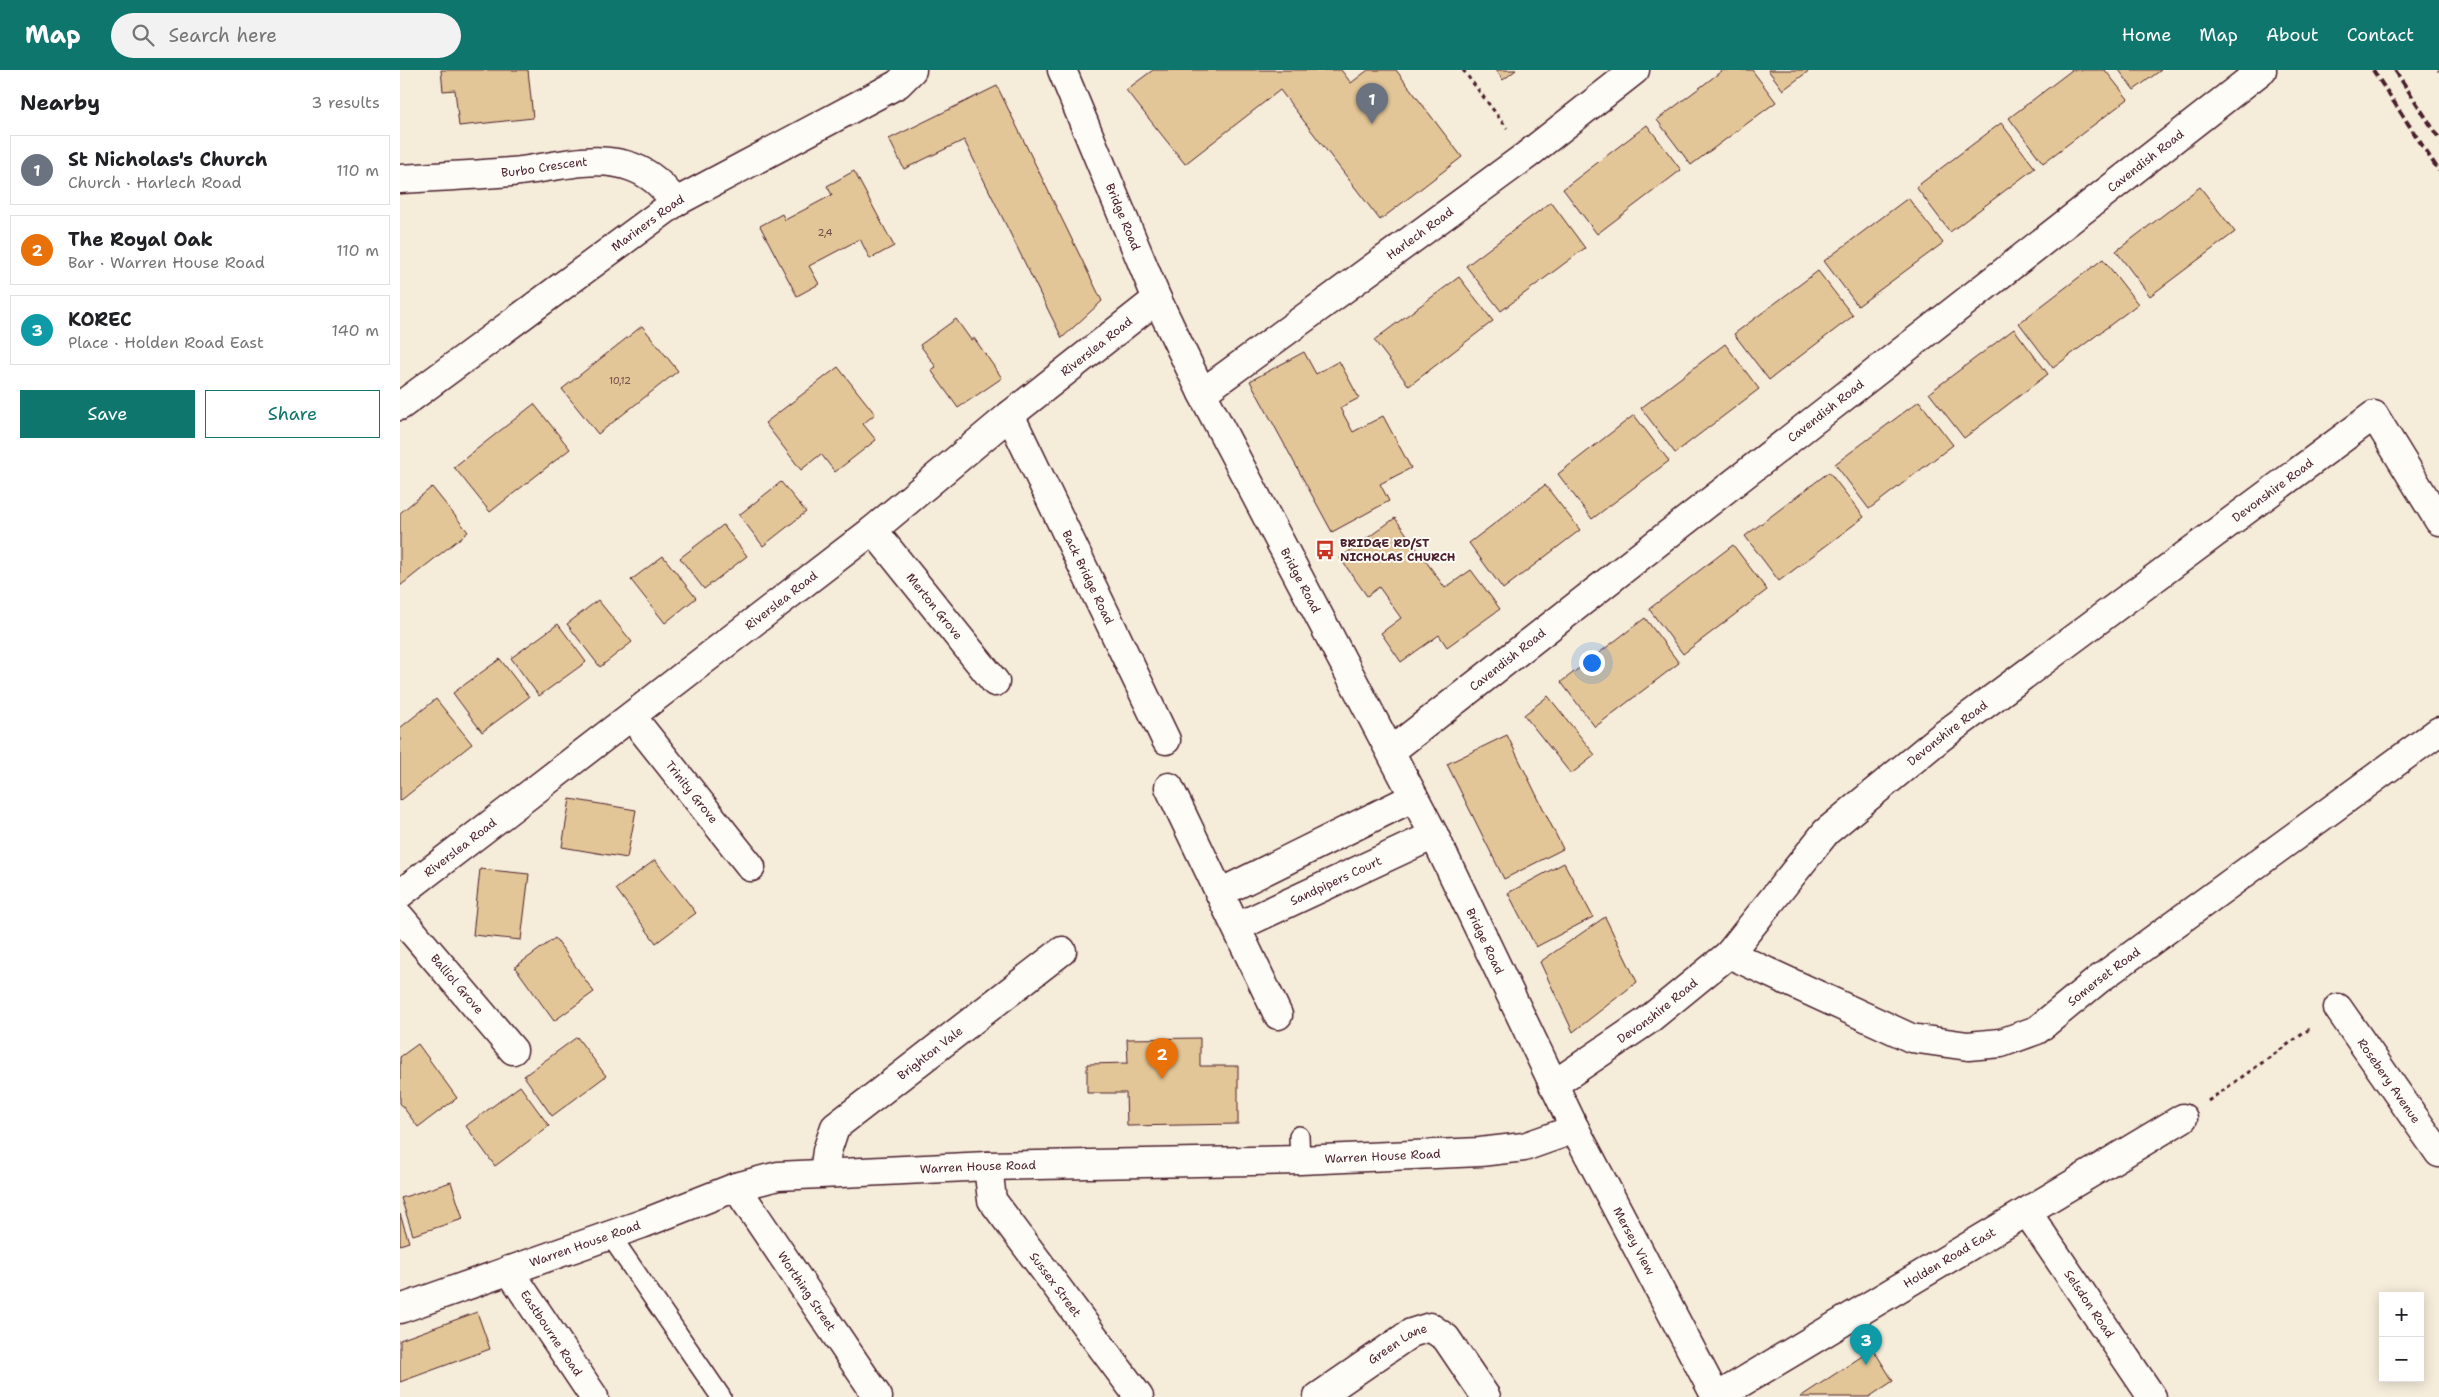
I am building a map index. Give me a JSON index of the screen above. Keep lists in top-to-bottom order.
{
  "streets": {
    "street": [
      "Cavendish Road",
      "Burbo Crescent",
      "Bridge Road",
      "Mariners Road",
      "Harlech Road",
      "Riverslea Road",
      "Devonshire Road",
      "Back Bridge Road",
      "Merton Grove",
      "Trinity Grove",
      "Sandpipers Court",
      "Somerset Road",
      "Balliol Grove",
      "Brighton Vale",
      "Rosebery Avenue",
      "Warren House Road",
      "Mersey View",
      "Holden Road East",
      "Sussex Street",
      "Worthing Street",
      "Selsdon Road",
      "Eastbourne Road",
      "Green Lane"
    ]
  },
  "crossings": [
    ["Cavendish Road", "Bridge Road"],
    ["Burbo Crescent", "Mariners Road"],
    ["Bridge Road", "Harlech Road"],
    ["Bridge Road", "Riverslea Road"],
    ["Bridge Road", "Devonshire Road"],
    ["Bridge Road", "Sandpipers Court"],
    ["Bridge Road", "Mersey View"],
    ["Riverslea Road", "Back Bridge Road"],
    ["Riverslea Road", "Merton Grove"],
    ["Riverslea Road", "Trinity Grove"],
    ["Devonshire Road", "Somerset Road"],
    ["Devonshire Road", "Mersey View"],
    ["Brighton Vale", "Warren House Road"],
    ["Warren House Road", "Mersey View"],
    ["Warren House Road", "Sussex Street"],
    ["Warren House Road", "Worthing Street"],
    ["Warren House Road", "Eastbourne Road"],
    ["Mersey View", "Holden Road East"],
    ["Holden Road East", "Selsdon Road"]
  ],
  "places": {
    "bus stop": ["BRIDGE RD/ST NICHOLAS CHURCH"]
  },
  "house_numbers": ["2,4", "10,12"],
  "page": {
    "header": "Map",
    "search": "Search here",
    "nav": [
      "Home",
      "Map",
      "About",
      "Contact"
    ],
    "heading": ["Nearby", "3 results"],
    "pins": ["1", "2", "3"],
    "list": [
      {
        "mark": "1",
        "name": "St Nicholas's Church",
        "note": "Church · Harlech Road",
        "value": "110 m"
      },
      {
        "mark": "2",
        "name": "The Royal Oak",
        "note": "Bar · Warren House Road",
        "value": "110 m"
      },
      {
        "mark": "3",
        "name": "KOREC",
        "note": "Place · Holden Road East",
        "value": "140 m"
      }
    ],
    "buttons": ["Save", "Share"],
    "map_buttons": ["+", "−"]
  }
}
